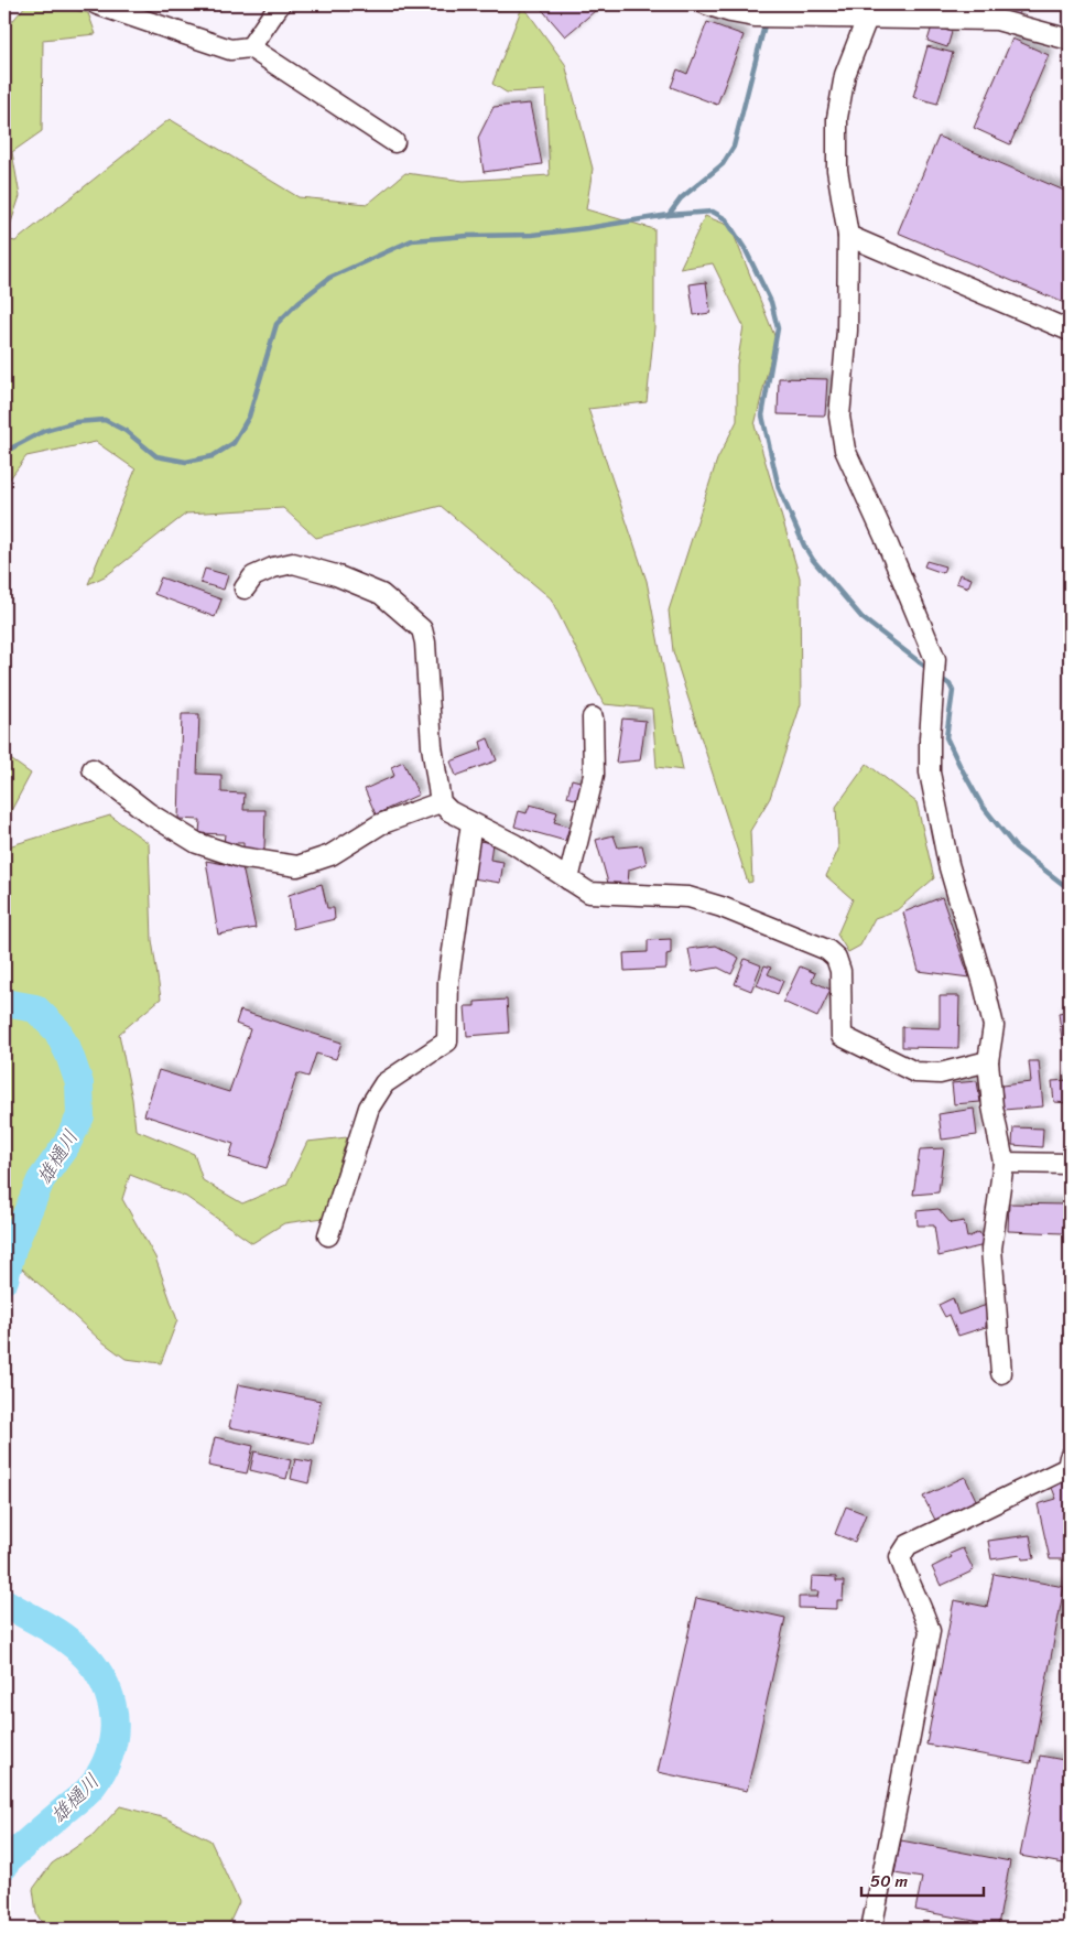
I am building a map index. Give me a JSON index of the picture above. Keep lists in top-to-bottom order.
{
  "water": ["雄樋川"],
  "scale_bar": "50 m"
}
